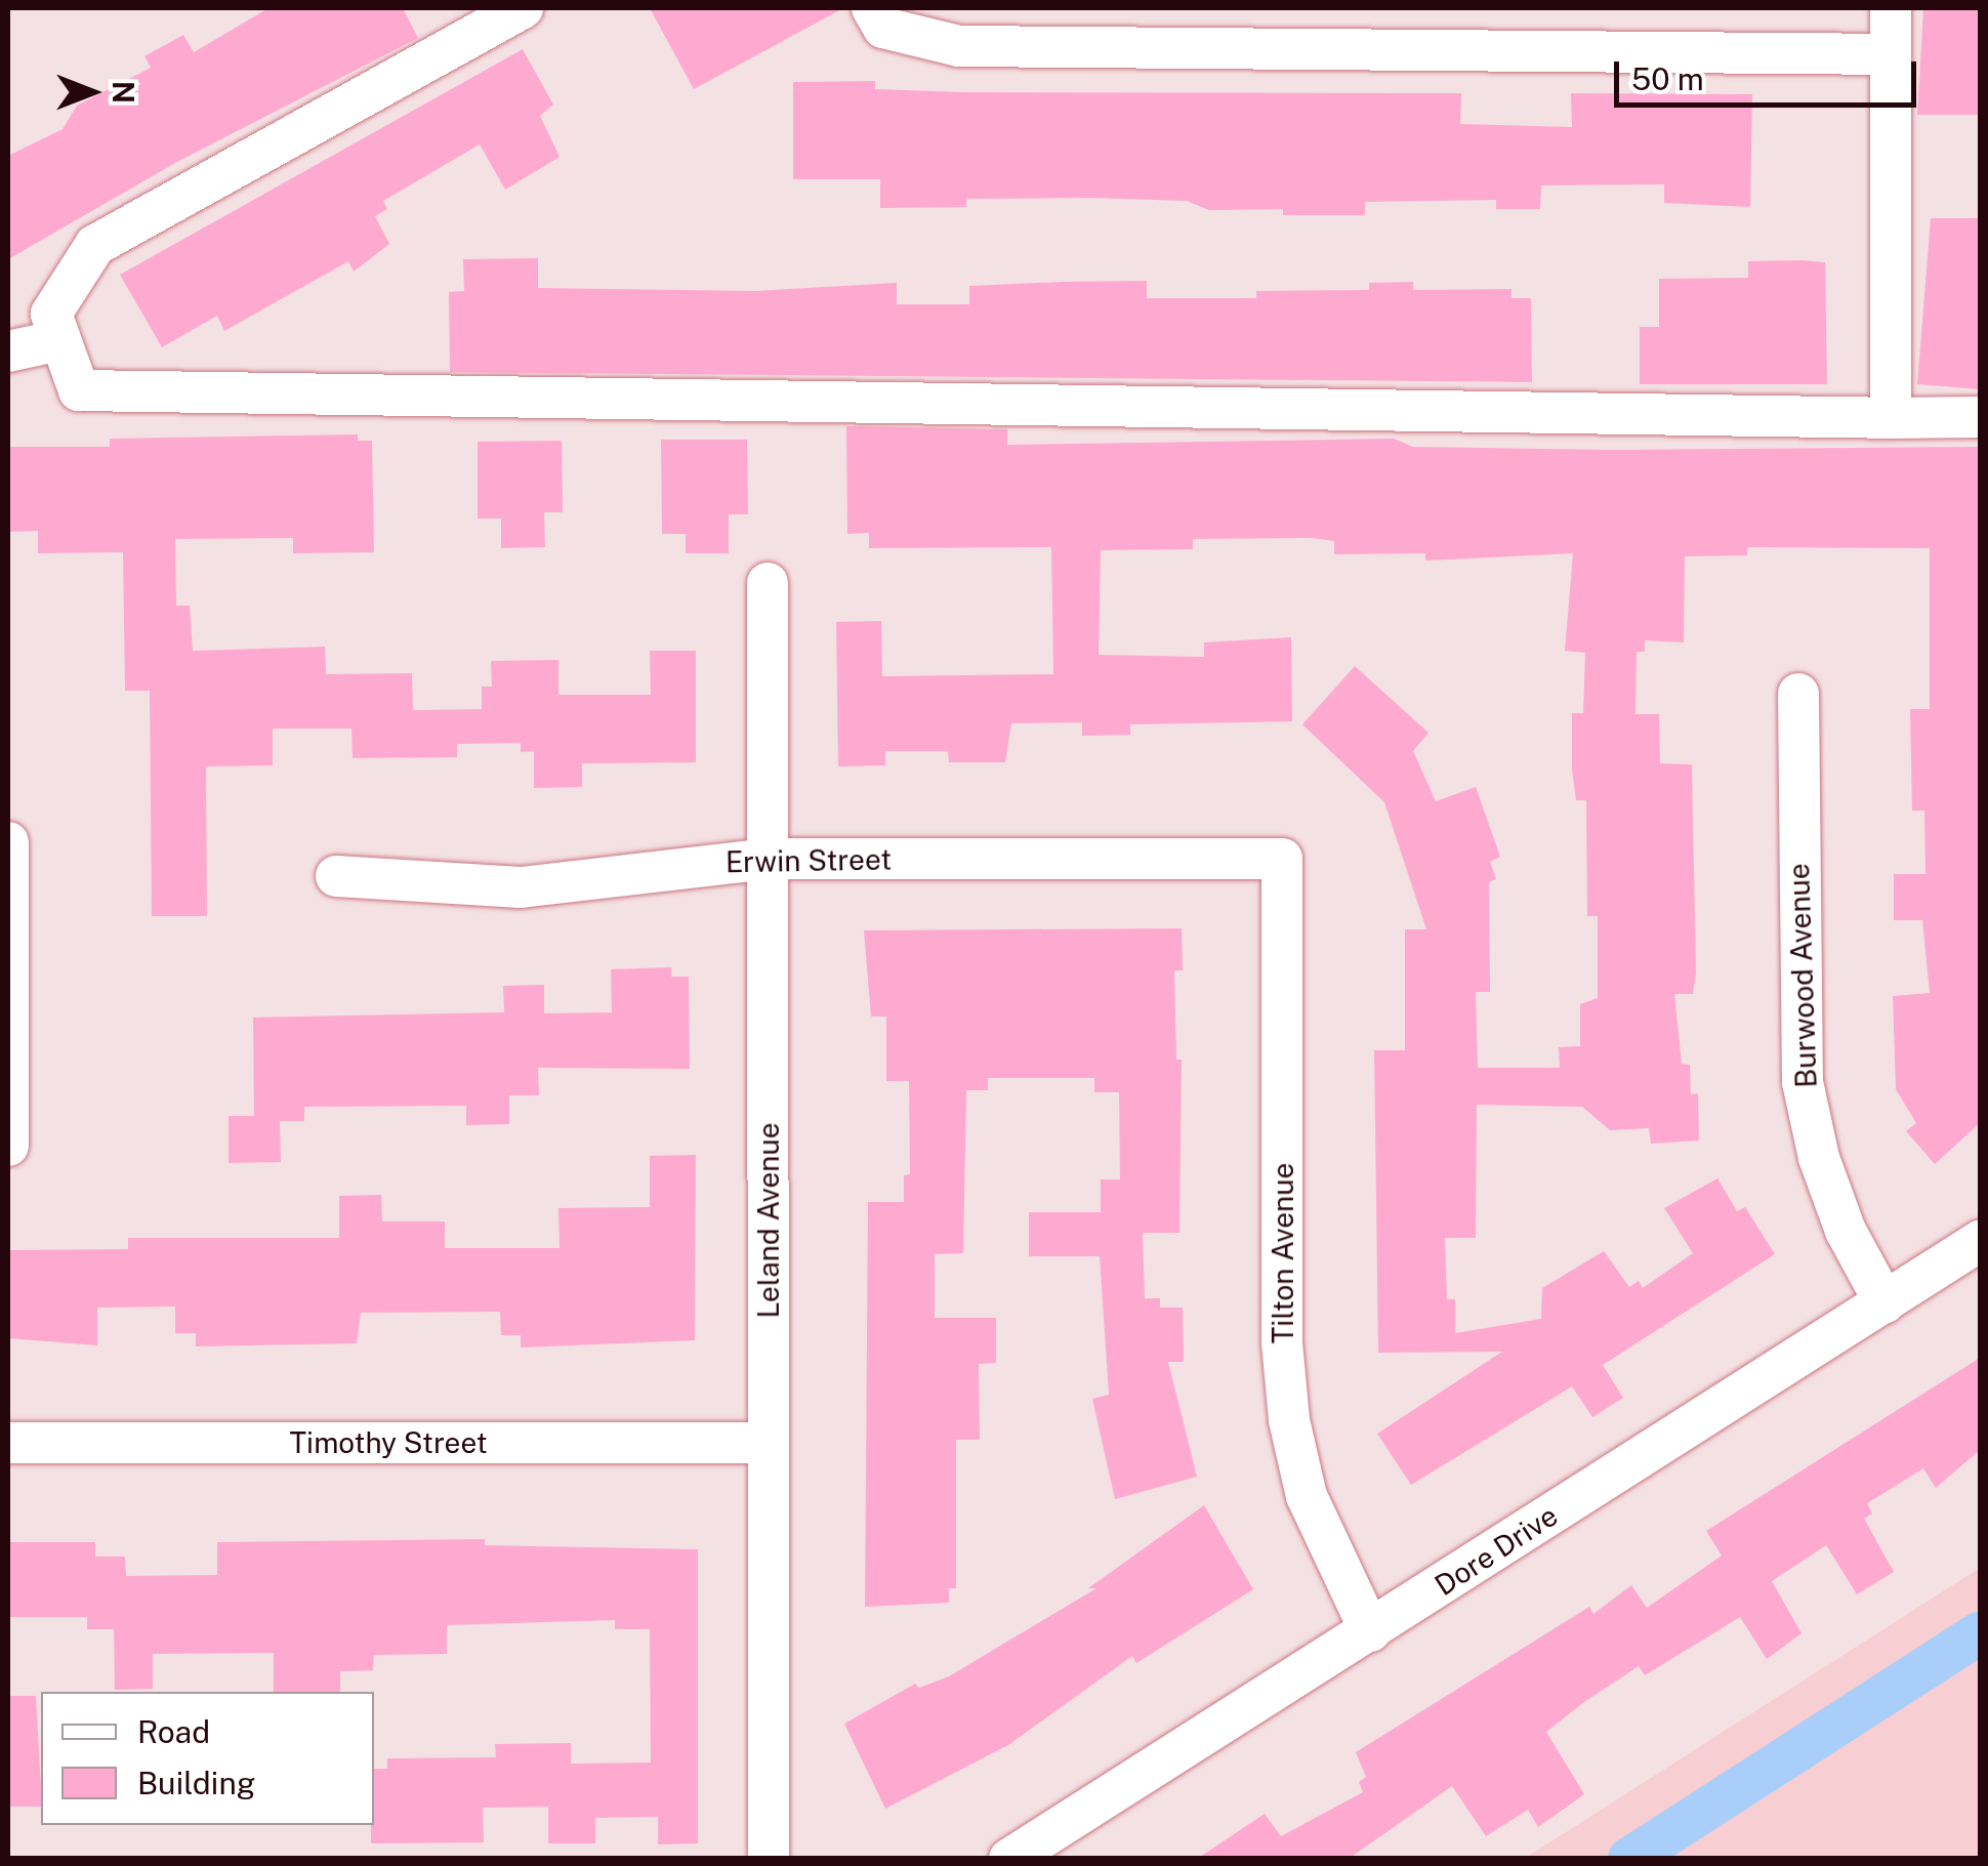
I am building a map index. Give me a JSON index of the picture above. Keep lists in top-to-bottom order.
{
  "streets": {
    "street": [
      "Erwin Street",
      "Burwood Avenue",
      "Leland Avenue",
      "Tilton Avenue",
      "Timothy Street",
      "Dore Drive"
    ]
  },
  "crossings": [
    ["Erwin Street", "Leland Avenue"],
    ["Erwin Street", "Tilton Avenue"],
    ["Burwood Avenue", "Dore Drive"],
    ["Leland Avenue", "Timothy Street"],
    ["Tilton Avenue", "Dore Drive"]
  ],
  "legend": ["Road", "Building"],
  "scale_bar": "50 m",
  "north": "right"
}
